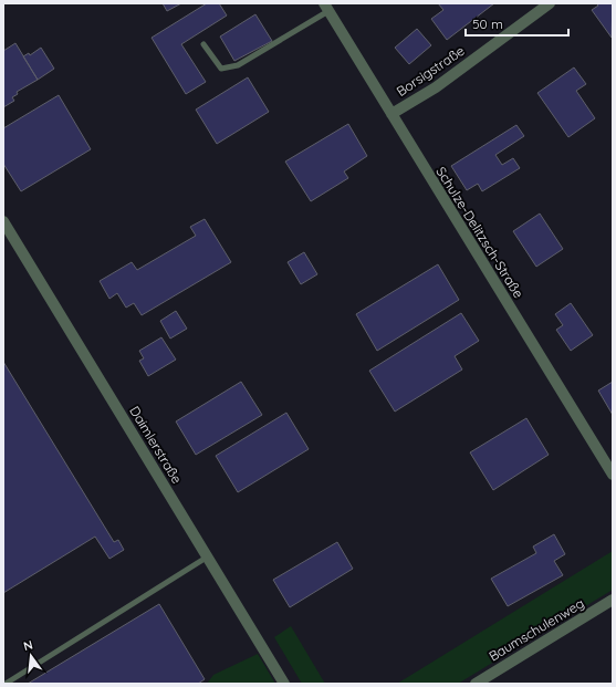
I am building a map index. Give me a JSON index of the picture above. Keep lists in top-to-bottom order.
{
  "streets": {
    "street": [
      "Borsigstraße",
      "Schulze-Delitzsch-Straße",
      "Daimlerstraße",
      "Baumschulenweg"
    ]
  },
  "crossings": [
    ["Borsigstraße", "Schulze-Delitzsch-Straße"]
  ],
  "scale_bar": "50 m",
  "north": "top"
}
